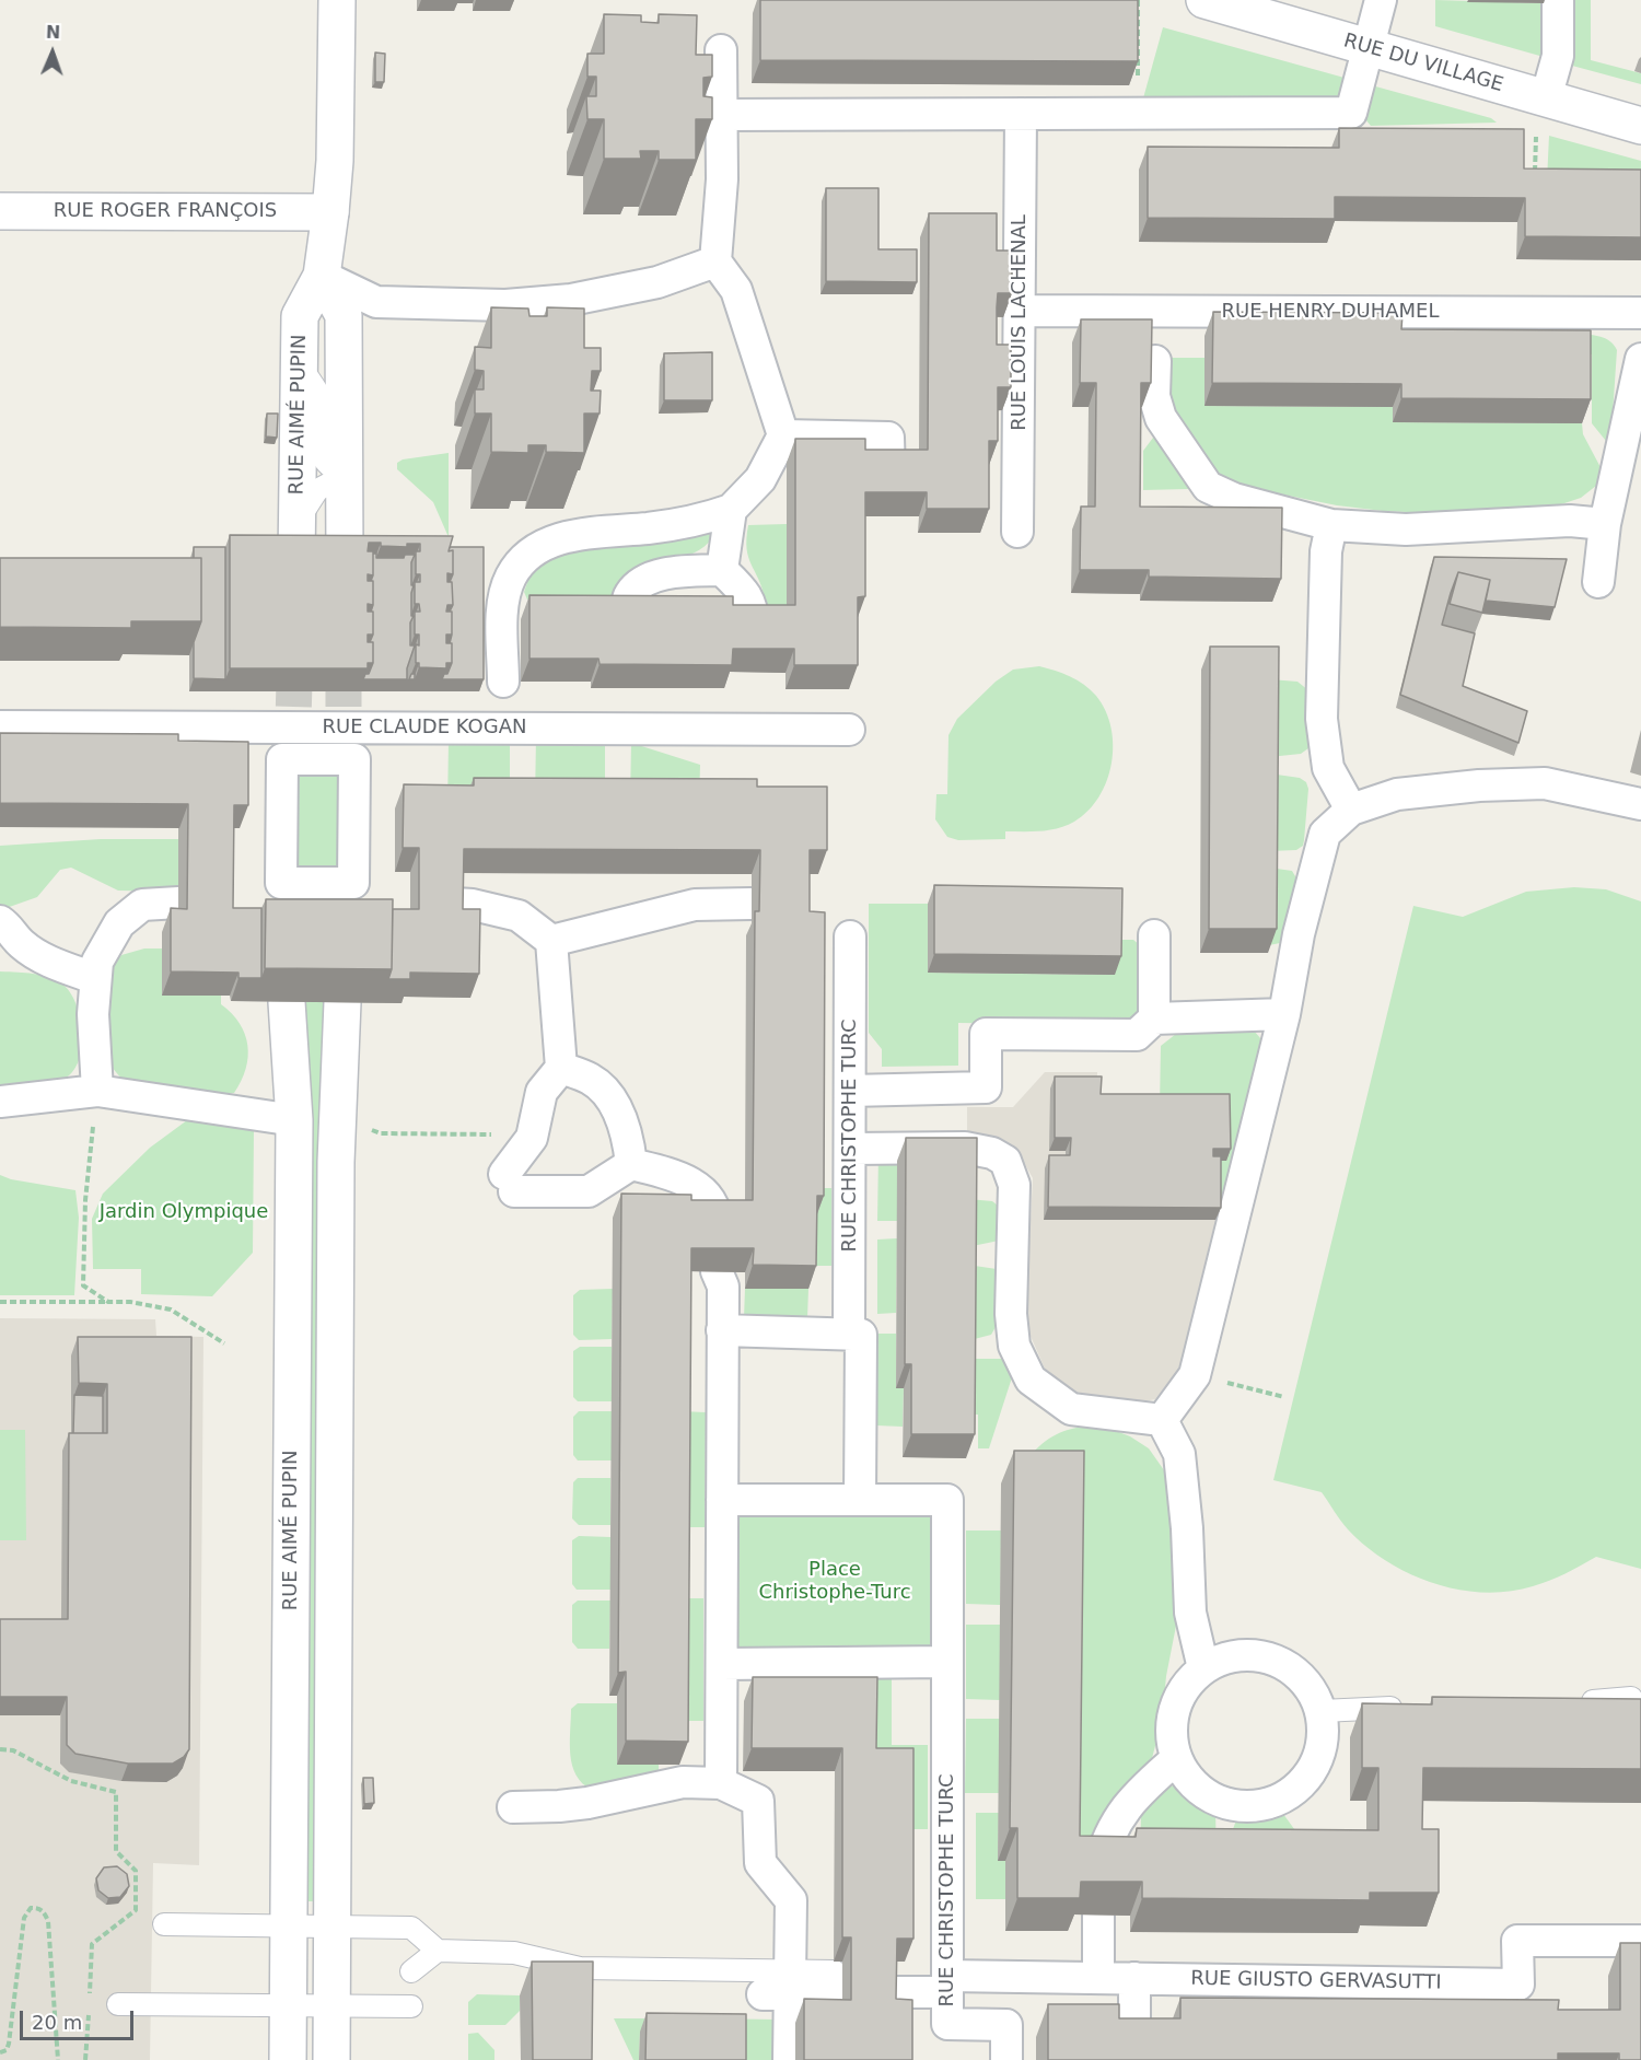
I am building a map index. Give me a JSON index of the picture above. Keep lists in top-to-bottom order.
{
  "streets": {
    "street": [
      "RUE DU VILLAGE",
      "RUE ROGER FRANÇOIS",
      "RUE HENRY DUHAMEL",
      "RUE LOUIS LACHENAL",
      "RUE AIMÉ PUPIN",
      "RUE CLAUDE KOGAN",
      "RUE CHRISTOPHE TURC",
      "RUE GIUSTO GERVASUTTI"
    ]
  },
  "crossings": [
    ["RUE ROGER FRANÇOIS", "RUE AIMÉ PUPIN"],
    ["RUE HENRY DUHAMEL", "RUE LOUIS LACHENAL"],
    ["RUE CHRISTOPHE TURC", "RUE GIUSTO GERVASUTTI"]
  ],
  "parks": ["Jardin Olympique", "Place Christophe-Turc"],
  "scale_bar": "20 m",
  "north": "top"
}
